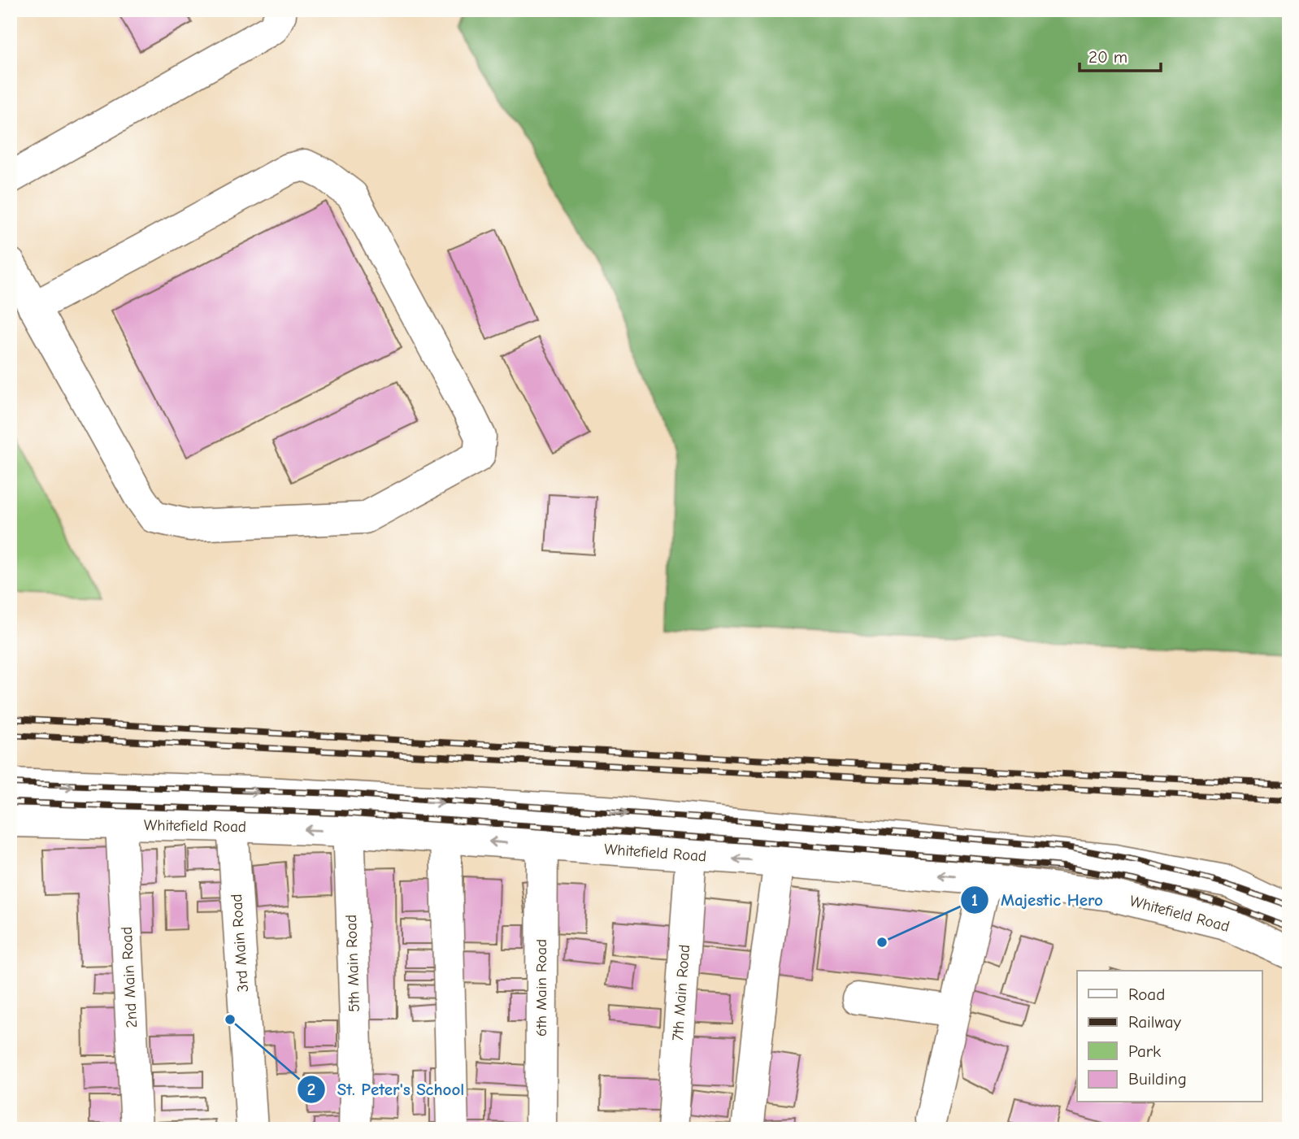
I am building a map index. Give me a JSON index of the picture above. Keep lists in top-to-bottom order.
{
  "streets": {
    "main road": [
      "Whitefield Road",
      "3rd Main Road",
      "5th Main Road",
      "2nd Main Road",
      "6th Main Road",
      "7th Main Road"
    ]
  },
  "crossings": [
    ["Whitefield Road", "3rd Main Road"],
    ["Whitefield Road", "5th Main Road"],
    ["Whitefield Road", "2nd Main Road"],
    ["Whitefield Road", "6th Main Road"],
    ["Whitefield Road", "7th Main Road"]
  ],
  "places": ["Majestic Hero", "St. Peter's School"],
  "legend": [
    "Road",
    "Railway",
    "Park",
    "Building"
  ],
  "scale_bar": "20 m"
}
